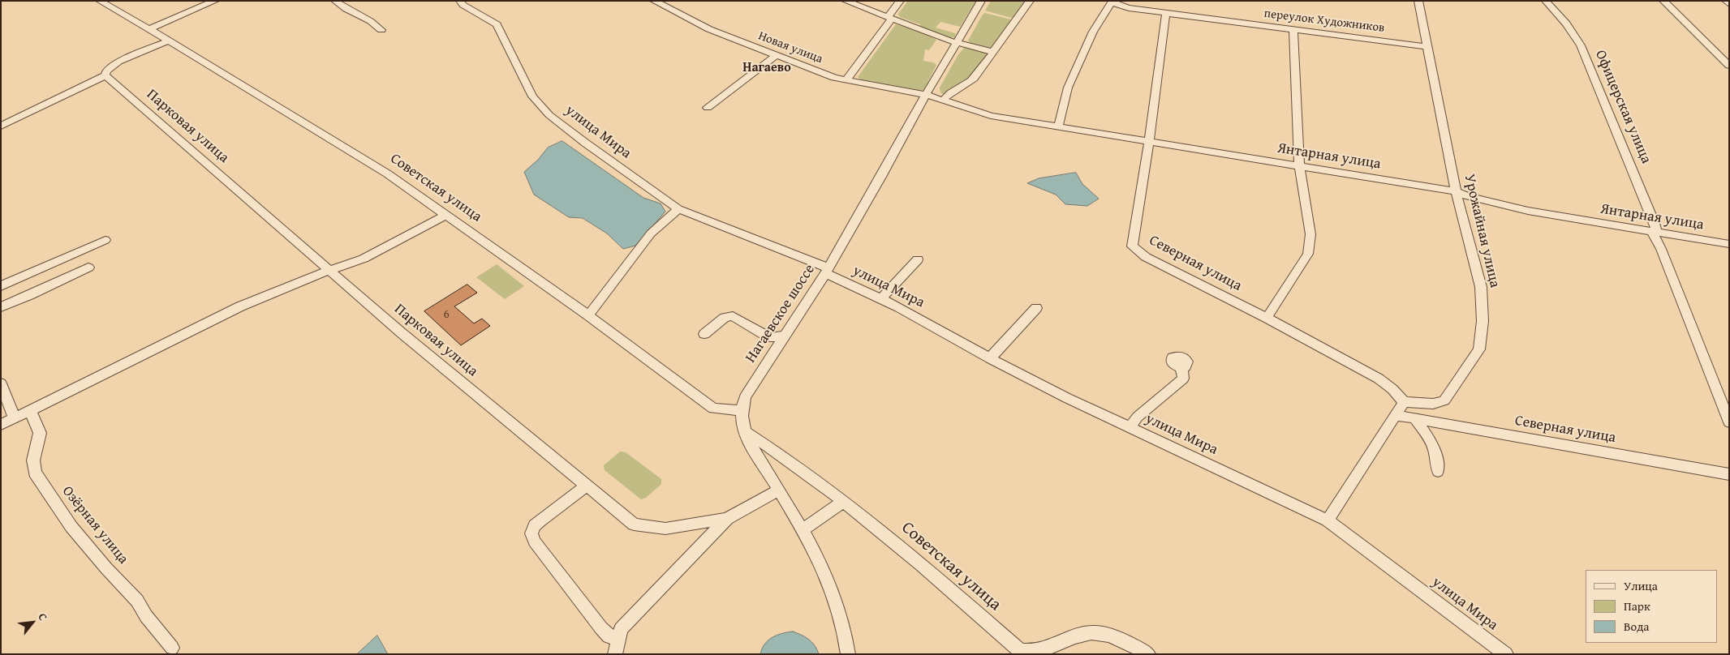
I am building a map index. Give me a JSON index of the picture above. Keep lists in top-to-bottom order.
{
  "streets": {
    "street": [
      "переулок Художников",
      "Новая улица",
      "Офицерская улица",
      "Парковая улица",
      "улица Мира",
      "Янтарная улица",
      "Советская улица",
      "Урожайная улица",
      "Северная улица",
      "Нагаевское шоссе",
      "Озёрная улица"
    ]
  },
  "crossings": [
    ["переулок Художников", "Урожайная улица"],
    ["переулок Художников", "Северная улица"],
    ["Новая улица", "Янтарная улица"],
    ["Новая улица", "Нагаевское шоссе"],
    ["Офицерская улица", "Янтарная улица"],
    ["Парковая улица", "Нагаевское шоссе"],
    ["улица Мира", "Нагаевское шоссе"],
    ["Янтарная улица", "Урожайная улица"],
    ["Янтарная улица", "Северная улица"],
    ["Янтарная улица", "Нагаевское шоссе"],
    ["Советская улица", "Нагаевское шоссе"],
    ["Урожайная улица", "Северная улица"]
  ],
  "districts": ["Нагаево"],
  "house_numbers": ["6"],
  "legend": ["Улица", "Парк", "Вода"],
  "north": "top right"
}
